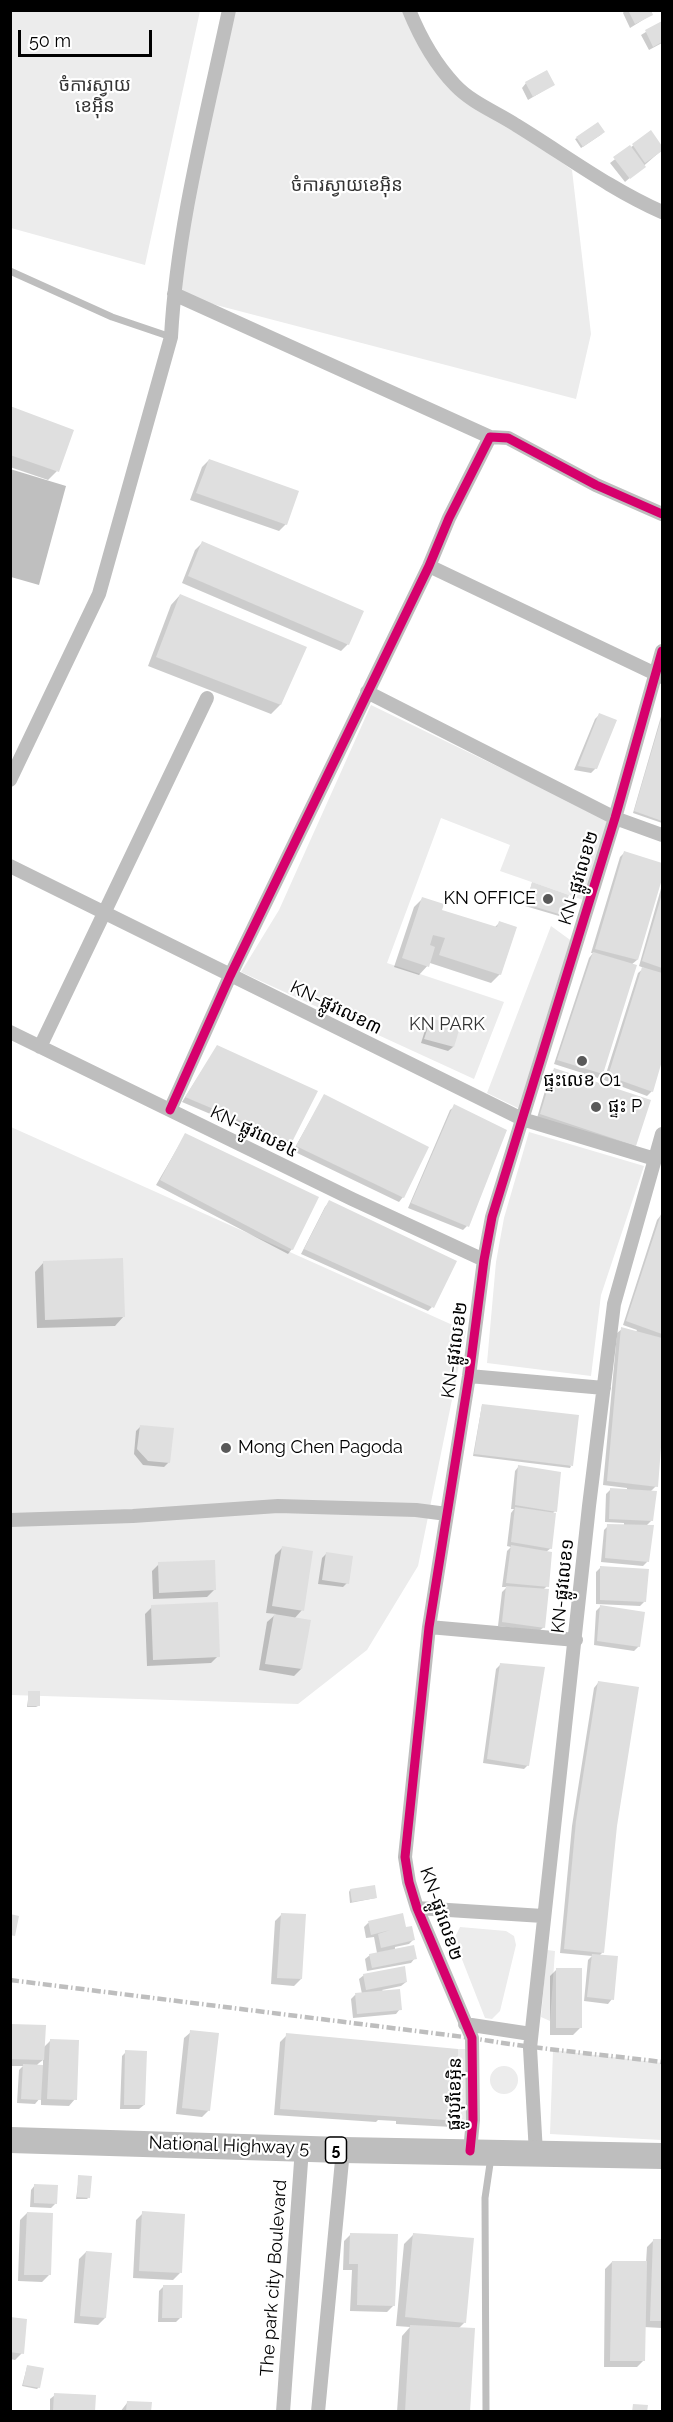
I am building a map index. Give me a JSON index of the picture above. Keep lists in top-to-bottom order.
{
  "streets": {
    "highway": ["National Highway 5", "5"],
    "street": [
      "KN-ផ្លូវលេខ២",
      "KN-ផ្លូវលេខ៣",
      "KN-ផ្លូវលេខ៤",
      "KN-ផ្លូវលេខ១",
      "ផ្លូវបុរីខេអ៊ិន",
      "The park city Boulevard"
    ]
  },
  "crossings": [
    ["KN-ផ្លូវលេខ២", "KN-ផ្លូវលេខ៣"],
    ["KN-ផ្លូវលេខ២", "KN-ផ្លូវលេខ៤"],
    ["KN-ផ្លូវលេខ២", "ផ្លូវបុរីខេអ៊ិន"],
    ["KN-ផ្លូវលេខ៣", "KN-ផ្លូវលេខ១"],
    ["ផ្លូវបុរីខេអ៊ិន", "National Highway 5"],
    ["National Highway 5", "The park city Boulevard"]
  ],
  "parks": ["ចំការស្វាយ ខេអ៊ិន", "ចំការស្វាយខេអ៊ិន", "KN PARK"],
  "places": [
    "KN OFFICE",
    "ផ្ទះលេខ O1",
    "ផ្ទះ P",
    "Mong Chen Pagoda"
  ],
  "scale_bar": "50 m"
}
